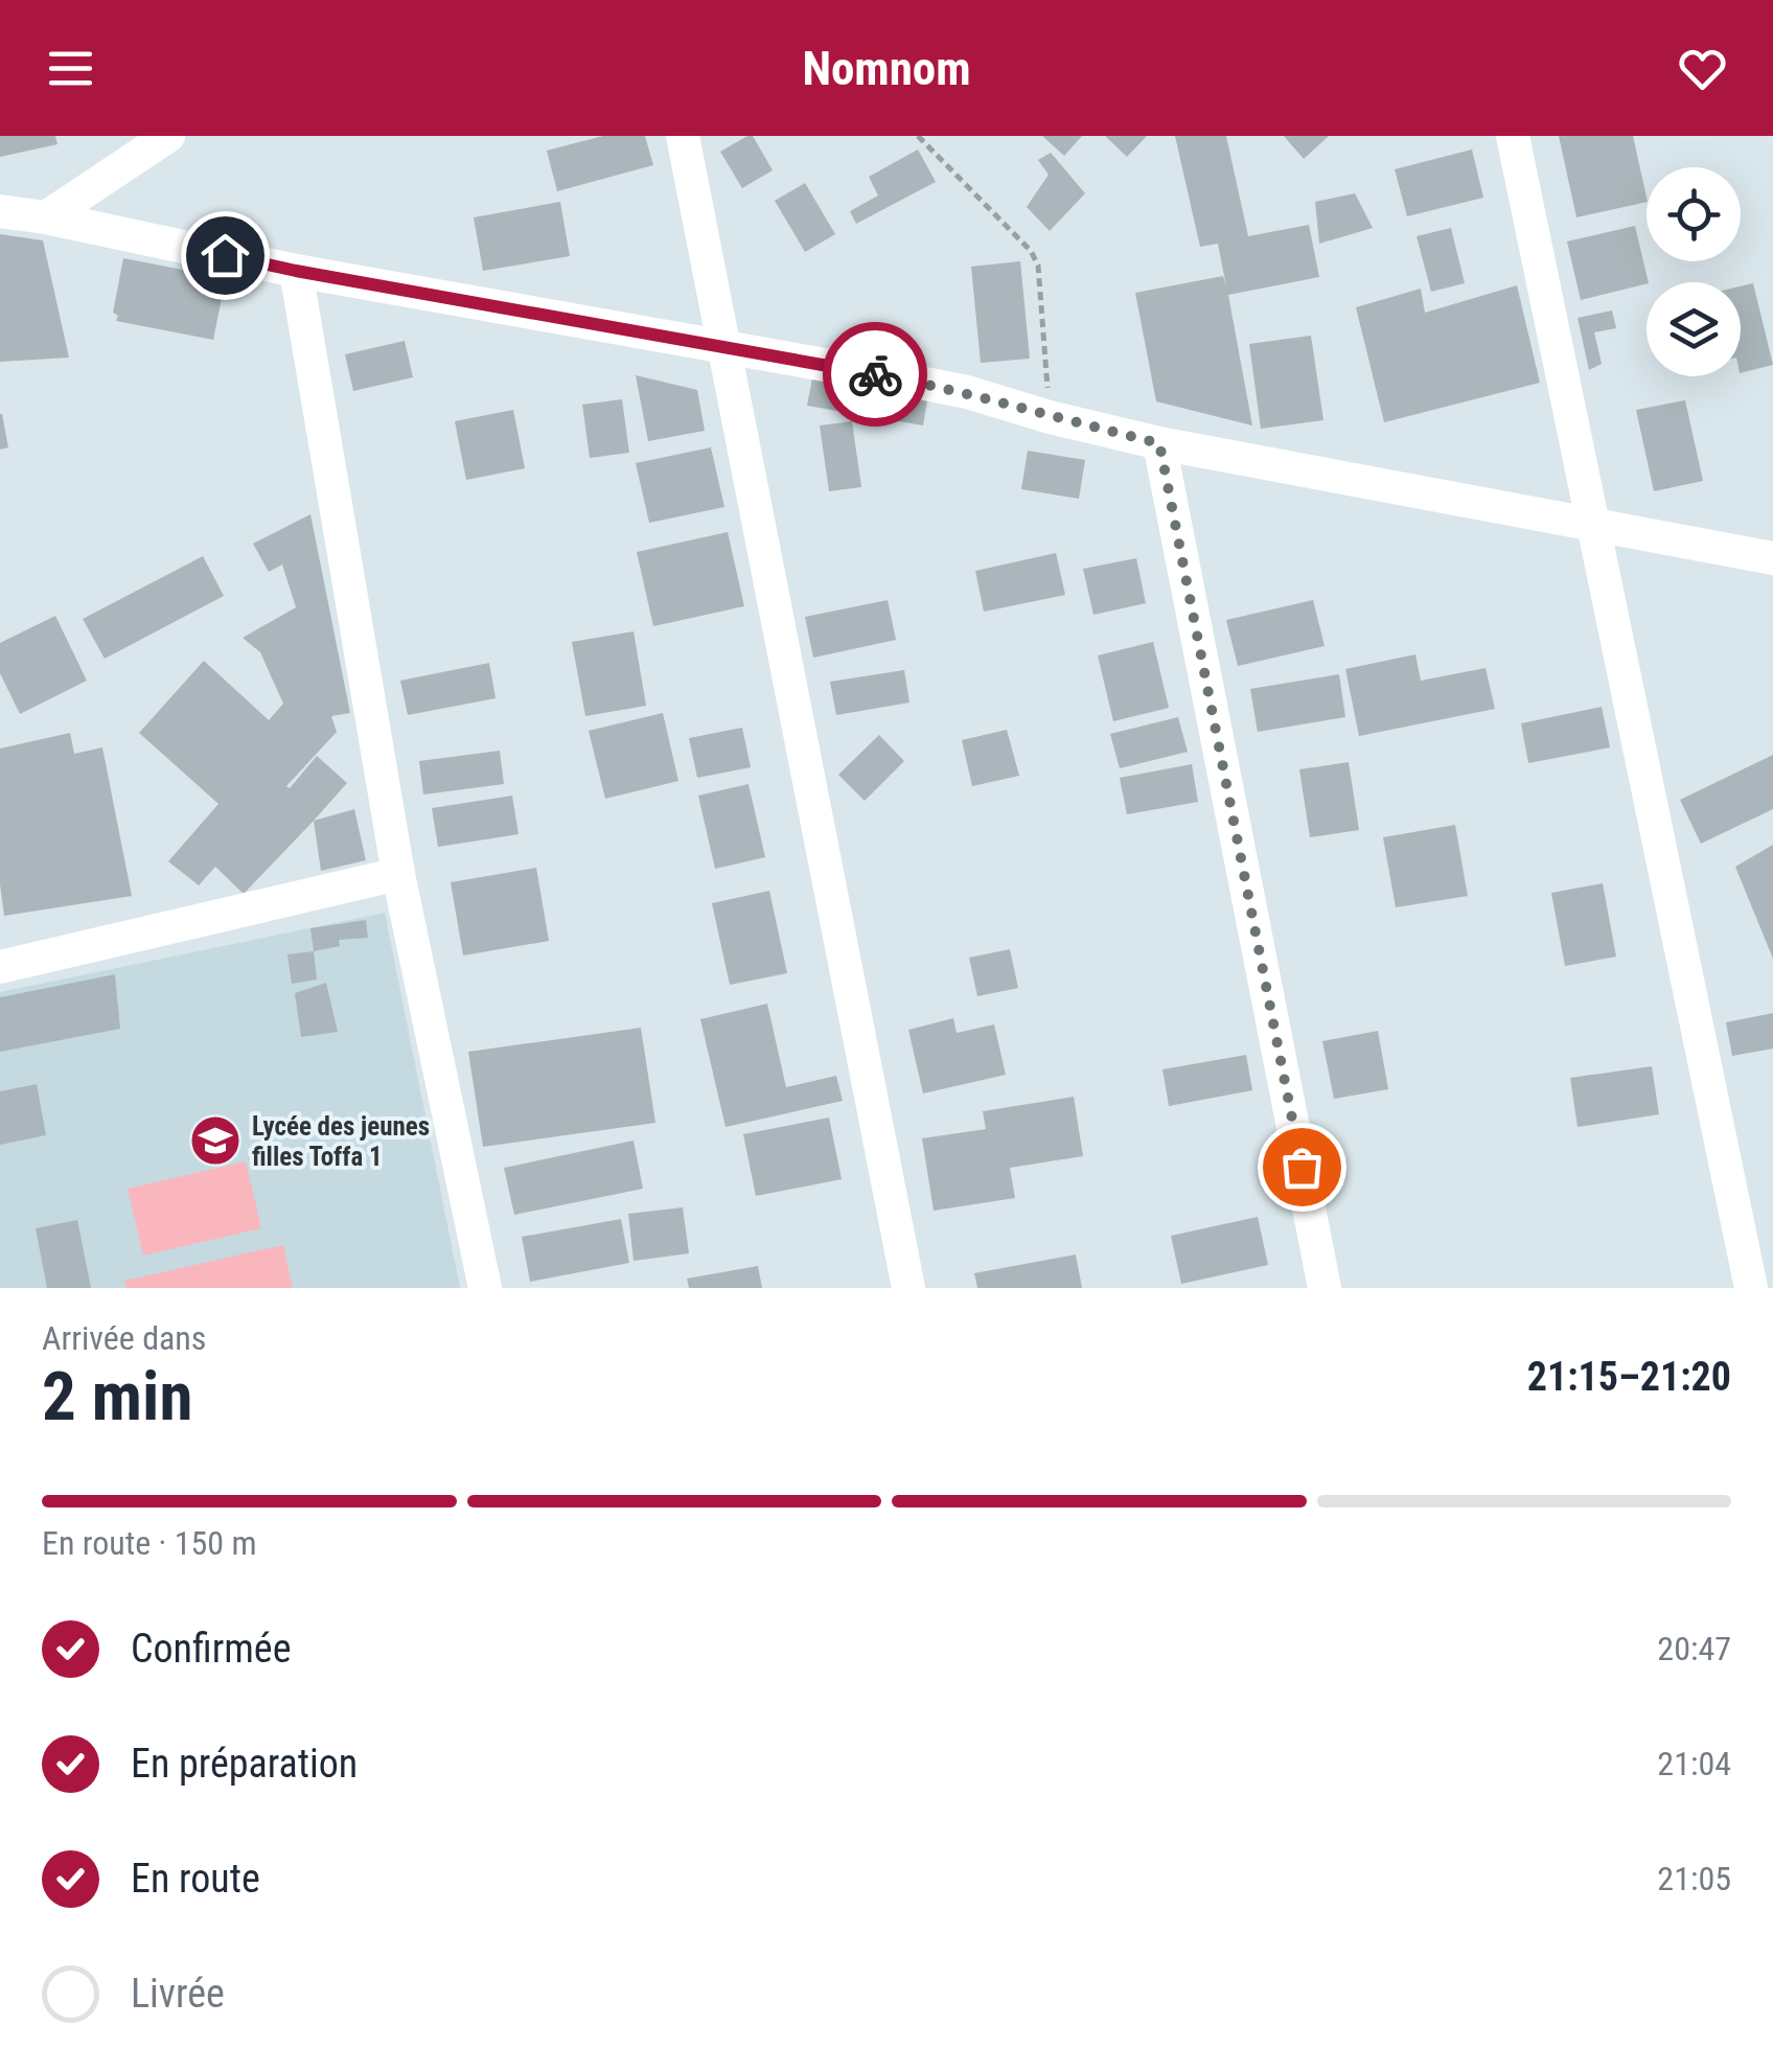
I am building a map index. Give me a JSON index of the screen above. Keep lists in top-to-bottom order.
{
  "places": {
    "school or university": ["Lycée des jeunes filles Toffa 1"]
  },
  "page": {
    "header": "Nomnom",
    "heading": ["2 min", "Arrivée dans", "21:15–21:20"],
    "bar": "En route · 150 m",
    "list": [
      ["Confirmée", "20:47"],
      ["En préparation", "21:04"],
      ["En route", "21:05"],
      "Livrée"
    ]
  }
}
